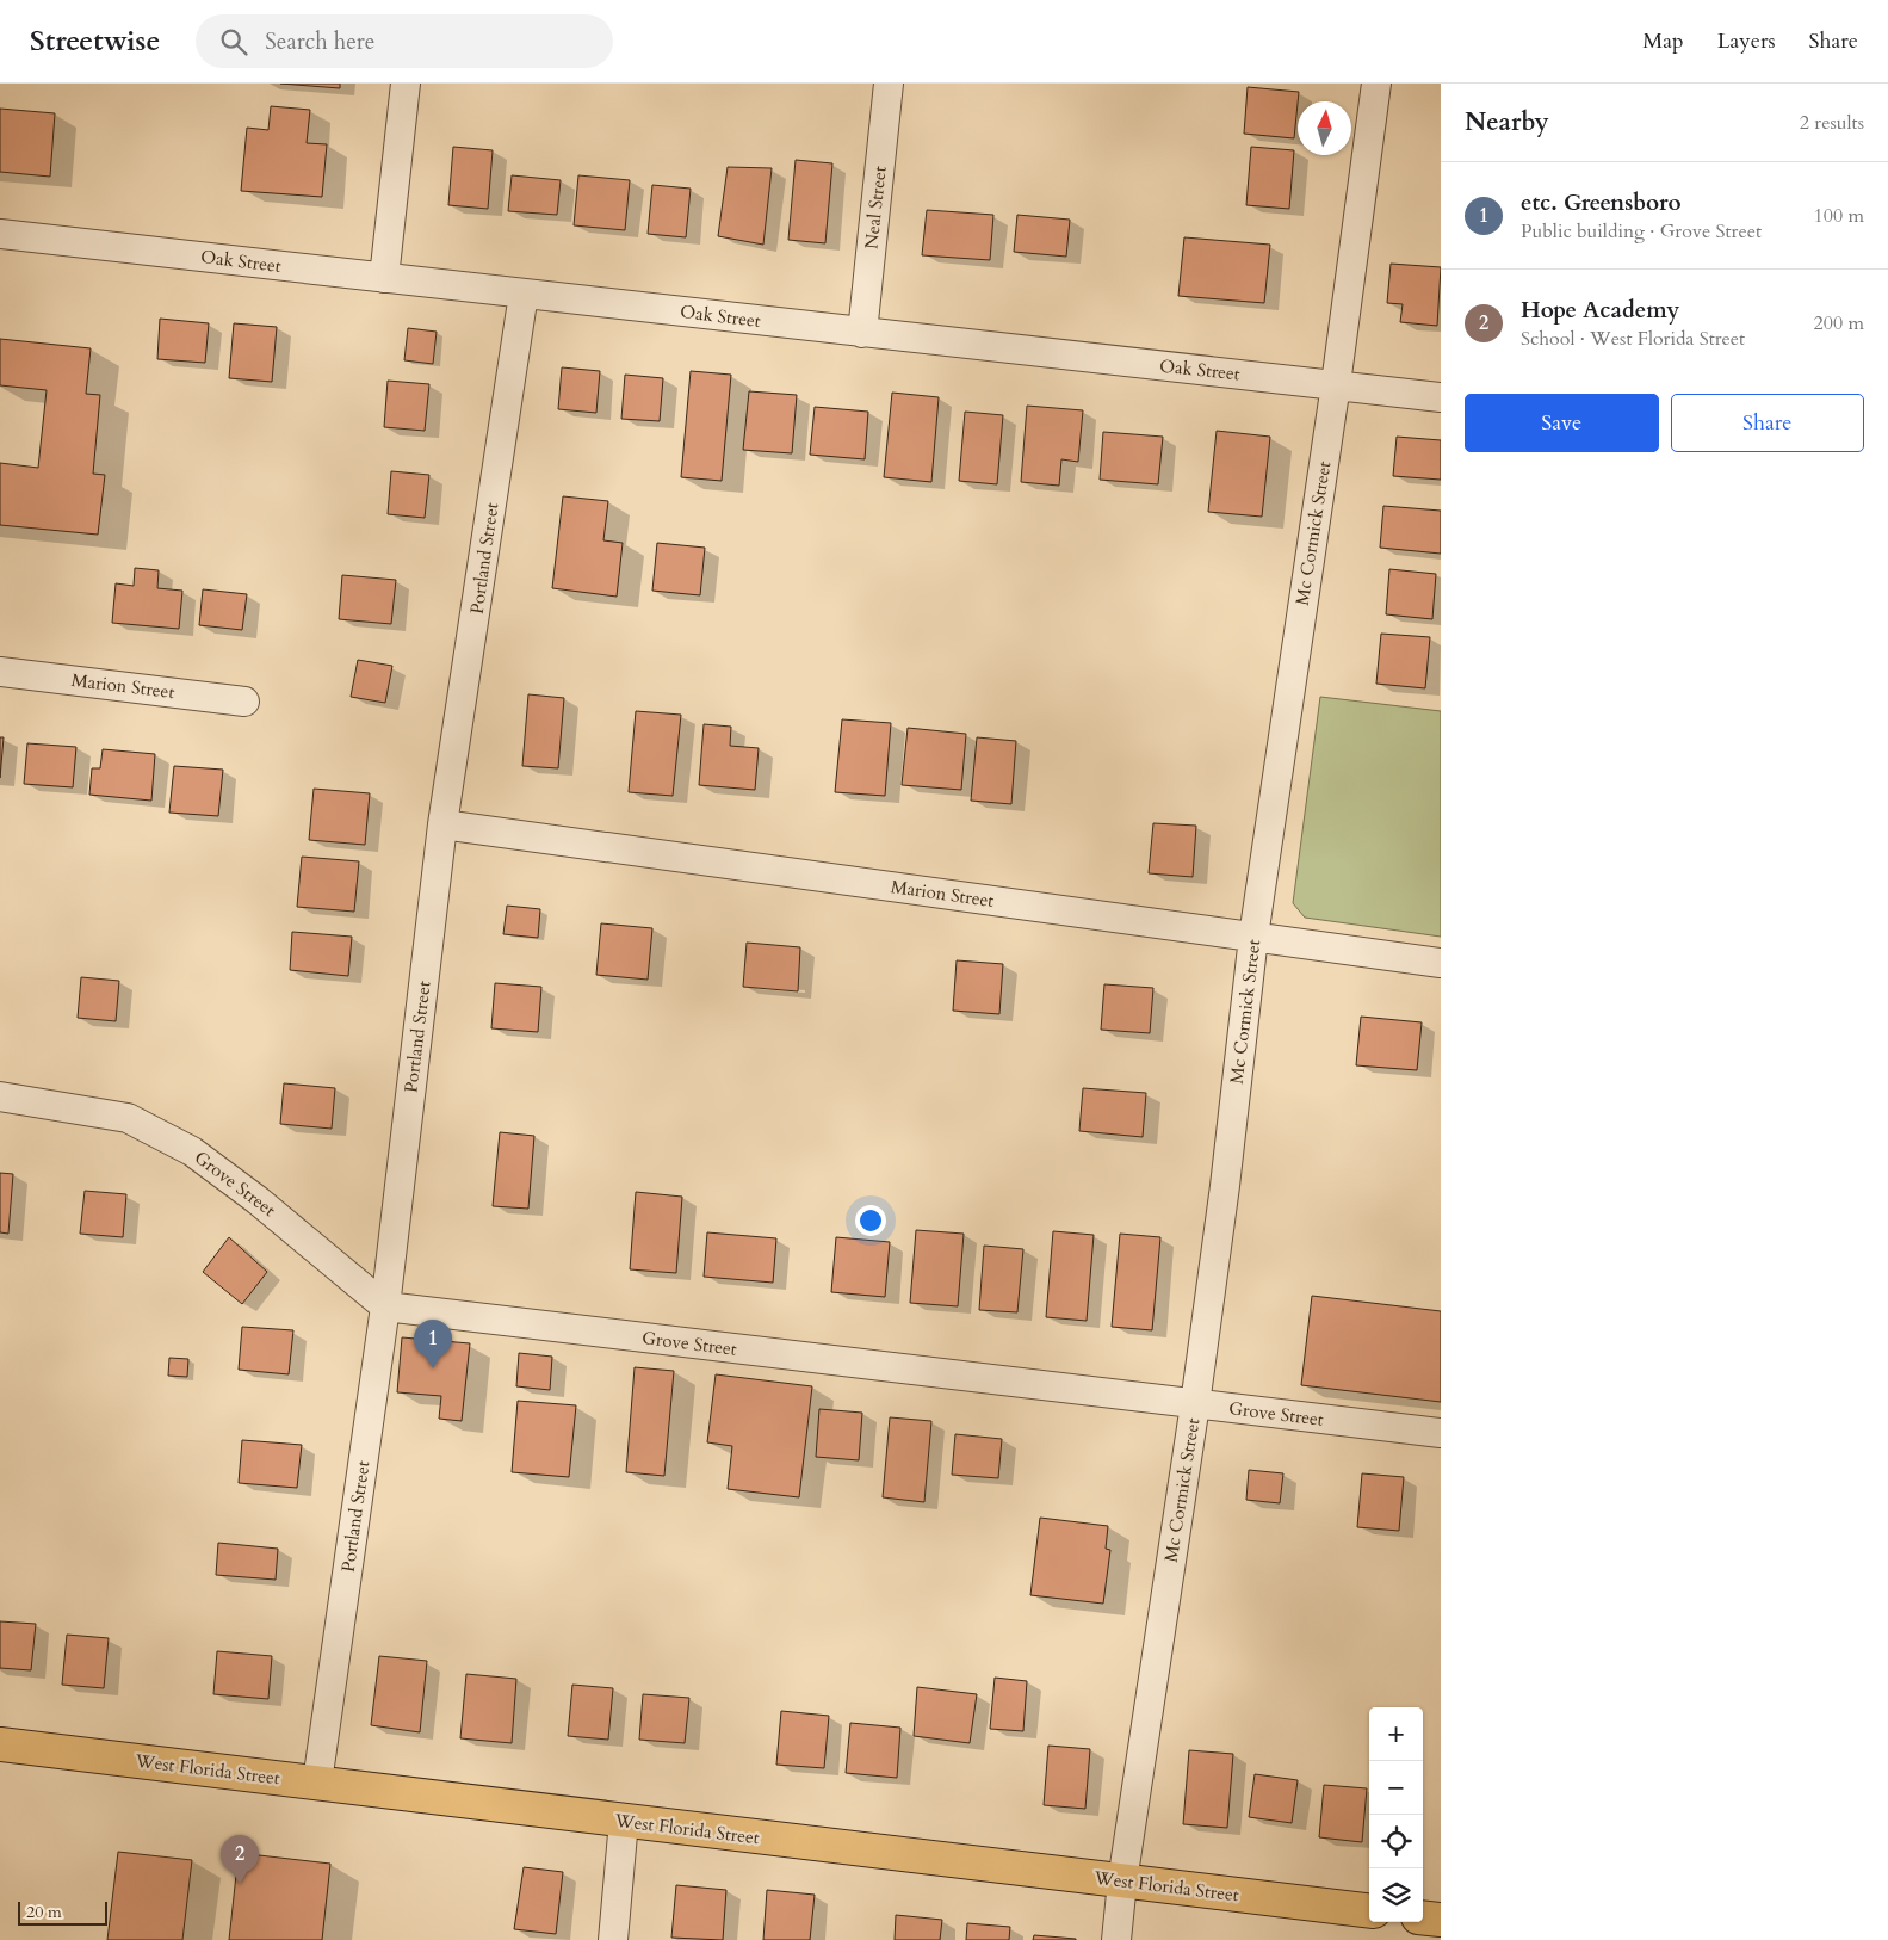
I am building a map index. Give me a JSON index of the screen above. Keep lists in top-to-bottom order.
{
  "streets": {
    "main road": ["West Florida Street"],
    "street": [
      "Neal Street",
      "Oak Street",
      "Mc Cormick Street",
      "Portland Street",
      "Marion Street",
      "Grove Street"
    ]
  },
  "crossings": [
    ["Neal Street", "Oak Street"],
    ["Oak Street", "Mc Cormick Street"],
    ["Oak Street", "Portland Street"],
    ["Mc Cormick Street", "Marion Street"],
    ["Mc Cormick Street", "Grove Street"],
    ["Mc Cormick Street", "West Florida Street"],
    ["Portland Street", "Marion Street"],
    ["Portland Street", "Grove Street"],
    ["Portland Street", "West Florida Street"]
  ],
  "scale_bar": "20 m",
  "north": "top",
  "page": {
    "header": "Streetwise",
    "search": "Search here",
    "nav": ["Map", "Layers", "Share"],
    "heading": ["Nearby", "2 results"],
    "list": [
      {
        "mark": "1",
        "name": "etc. Greensboro",
        "note": "Public building · Grove Street",
        "value": "100 m"
      },
      {
        "mark": "2",
        "name": "Hope Academy",
        "note": "School · West Florida Street",
        "value": "200 m"
      }
    ],
    "buttons": ["Save", "Share"],
    "pins": ["1", "2"],
    "map_buttons": ["+", "−"],
    "scale": "20 m"
  }
}
